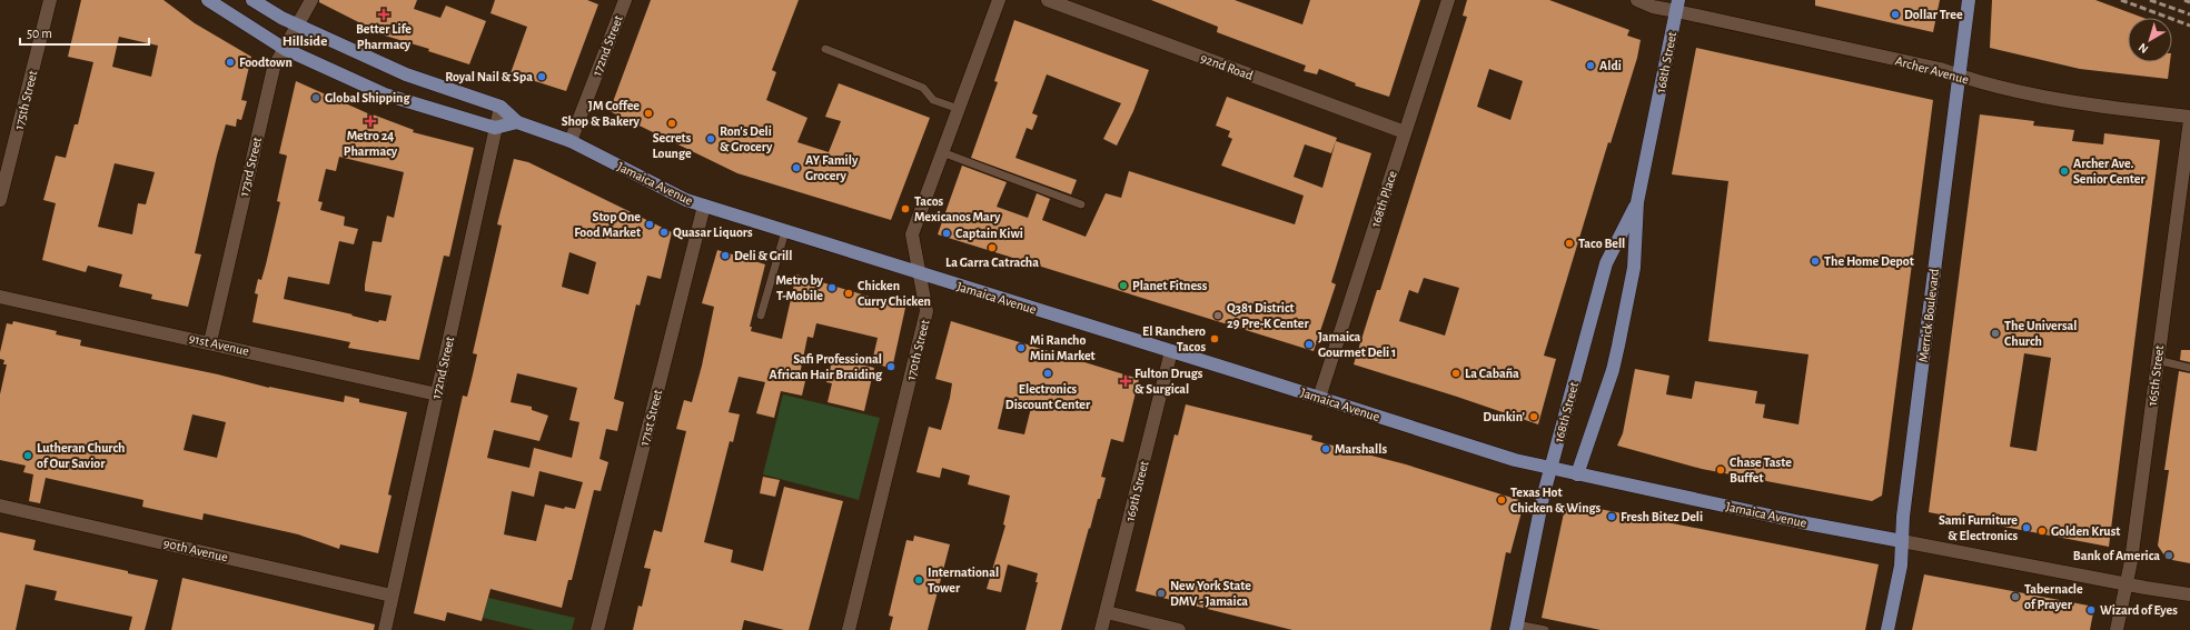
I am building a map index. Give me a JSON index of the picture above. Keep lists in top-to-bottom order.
{
  "streets": {
    "main road": ["168th Street", "Jamaica Avenue", "Merrick Boulevard"],
    "street": [
      "172nd Street",
      "92nd Road",
      "Archer Avenue",
      "175th Street",
      "173rd Street",
      "168th Place",
      "91st Avenue",
      "170th Street",
      "165th Street",
      "171st Street",
      "169th Street",
      "90th Avenue"
    ]
  },
  "crossings": [
    ["172nd Street", "Jamaica Avenue"],
    ["172nd Street", "91st Avenue"],
    ["172nd Street", "90th Avenue"],
    ["168th Street", "Archer Avenue"],
    ["168th Street", "Jamaica Avenue"],
    ["92nd Road", "168th Place"],
    ["Archer Avenue", "Merrick Boulevard"],
    ["173rd Street", "Jamaica Avenue"],
    ["173rd Street", "91st Avenue"],
    ["Jamaica Avenue", "168th Place"],
    ["Jamaica Avenue", "Merrick Boulevard"],
    ["Jamaica Avenue", "170th Street"],
    ["Jamaica Avenue", "165th Street"],
    ["Jamaica Avenue", "171st Street"],
    ["Jamaica Avenue", "169th Street"]
  ],
  "districts": ["Hillside"],
  "places": {
    "health": ["Better Life Pharmacy", "Metro 24 Pharmacy", "Fulton Drugs & Surgical"],
    "other": [
      "Dollar Tree",
      "Foodtown",
      "Aldi",
      "Royal Nail & Spa",
      "Global Shipping",
      "JM Coffee Shop & Bakery",
      "Secrets Lounge",
      "Ron's Deli & Grocery",
      "AY Family Grocery",
      "Archer Ave. Senior Center",
      "Tacos Mexicanos Mary",
      "Stop One Food Market",
      "Quasar Liquors",
      "Captain Kiwi",
      "Taco Bell",
      "La Garra Catracha",
      "Deli & Grill",
      "The Home Depot",
      "Planet Fitness",
      "Metro by T-Mobile",
      "Chicken Curry Chicken",
      "Q381 District 29 Pre-K Center",
      "The Universal Church",
      "El Ranchero Tacos",
      "Jamaica Gourmet Deli 1",
      "Mi Rancho Mini Market",
      "Safi Professional African Hair Braiding",
      "Electronics Discount Center",
      "La Cabaña",
      "Dunkin'",
      "Marshalls",
      "Lutheran Church of Our Savior",
      "Chase Taste Buffet",
      "Texas Hot Chicken & Wings",
      "Fresh Bitez Deli",
      "Sami Furniture & Electronics",
      "Golden Krust",
      "Bank of America",
      "International Tower",
      "New York State DMV - Jamaica",
      "Tabernacle of Prayer",
      "Wizard of Eyes"
    ]
  },
  "scale_bar": "50 m",
  "north": "bottom left"
}
